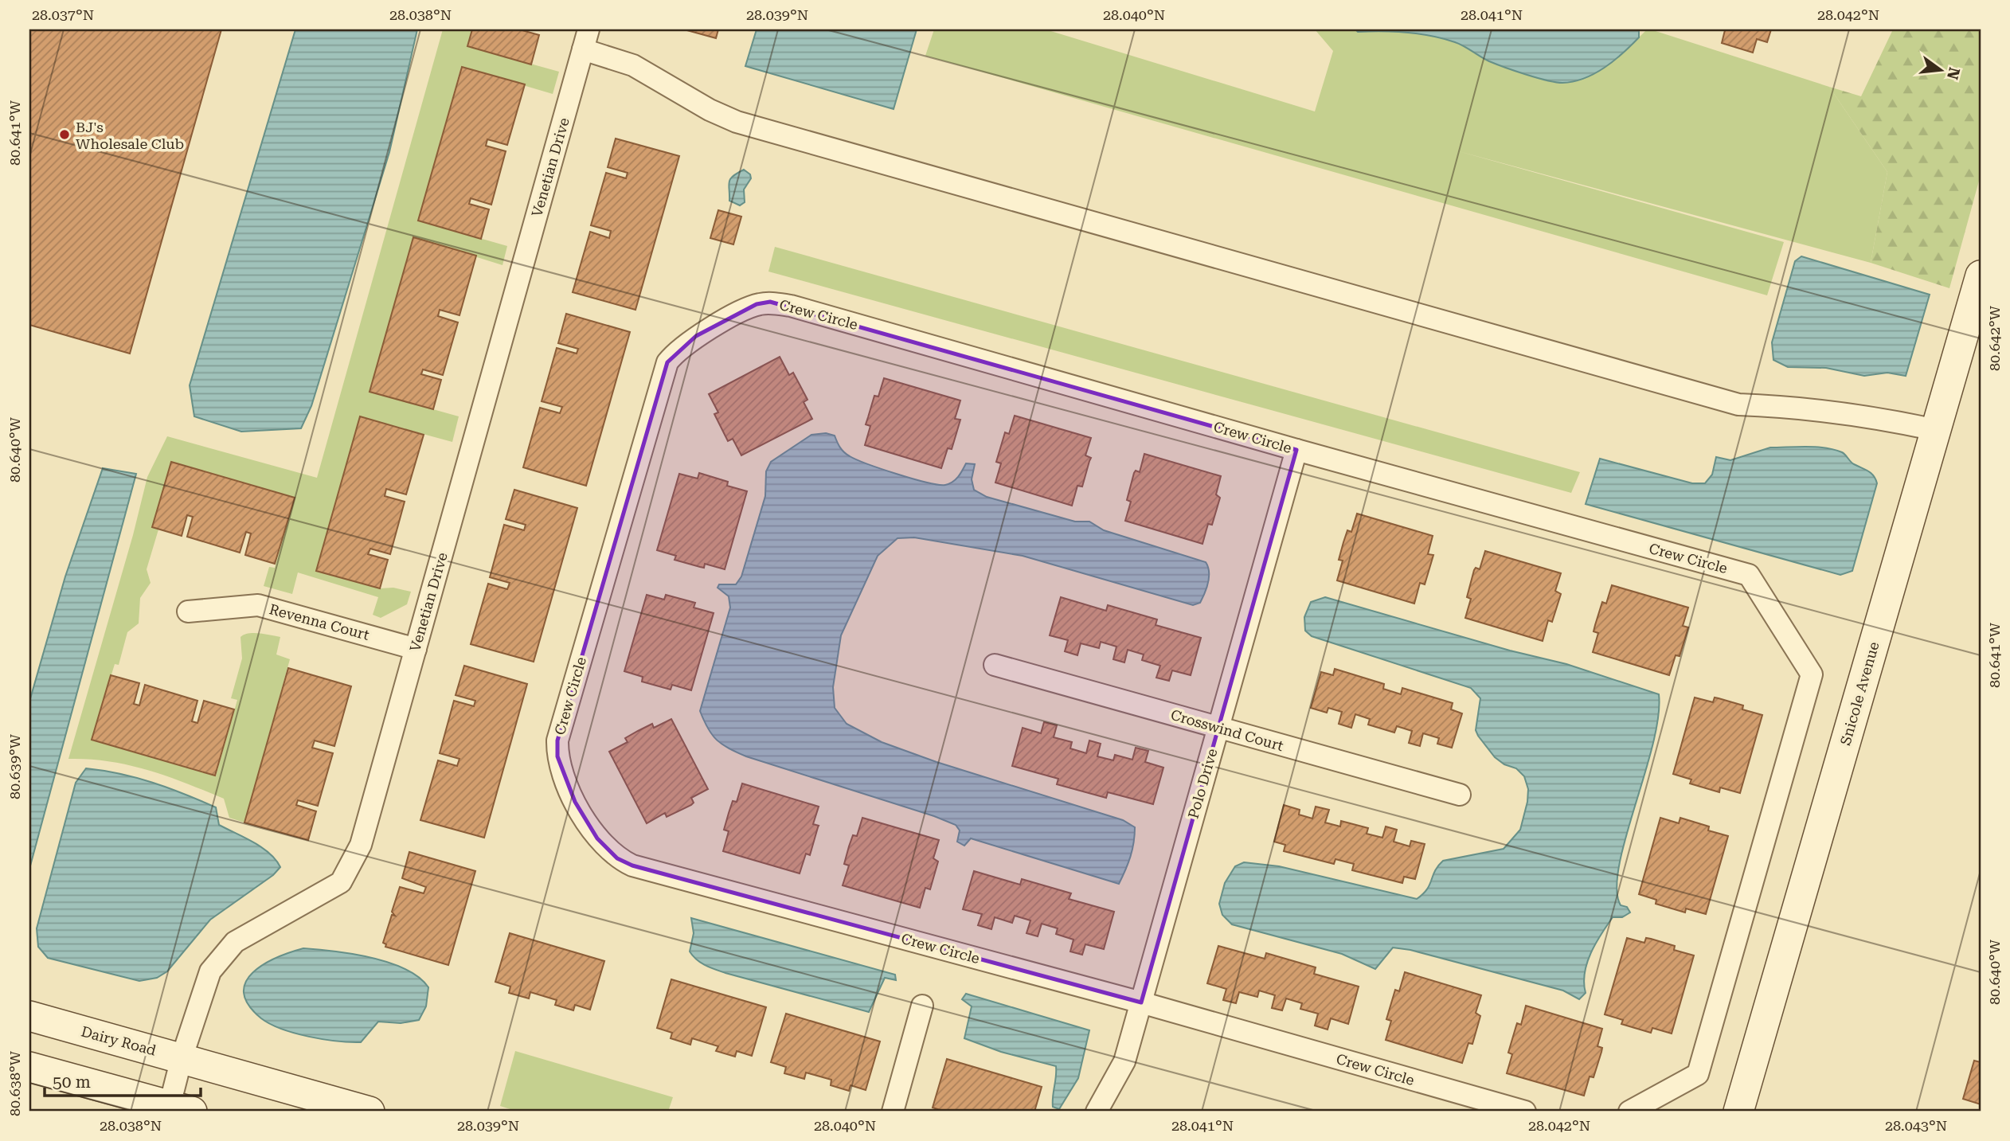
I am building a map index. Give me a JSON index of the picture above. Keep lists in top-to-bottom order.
{
  "streets": {
    "street": [
      "Venetian Drive",
      "Crew Circle",
      "Revenna Court",
      "Snicole Avenue",
      "Crosswind Court",
      "Polo Drive",
      "Dairy Road"
    ]
  },
  "crossings": [
    ["Venetian Drive", "Revenna Court"],
    ["Venetian Drive", "Dairy Road"],
    ["Crew Circle", "Polo Drive"],
    ["Crosswind Court", "Polo Drive"]
  ],
  "places": ["BJ's Wholesale Club"],
  "scale_bar": "50 m",
  "north": "right",
  "coordinates": [
    "28.037°N",
    "28.038°N",
    "28.039°N",
    "28.040°N",
    "28.041°N",
    "28.042°N",
    "80.641°W",
    "80.642°W",
    "80.640°W",
    "80.639°W",
    "80.638°W",
    "28.043°N"
  ]
}
